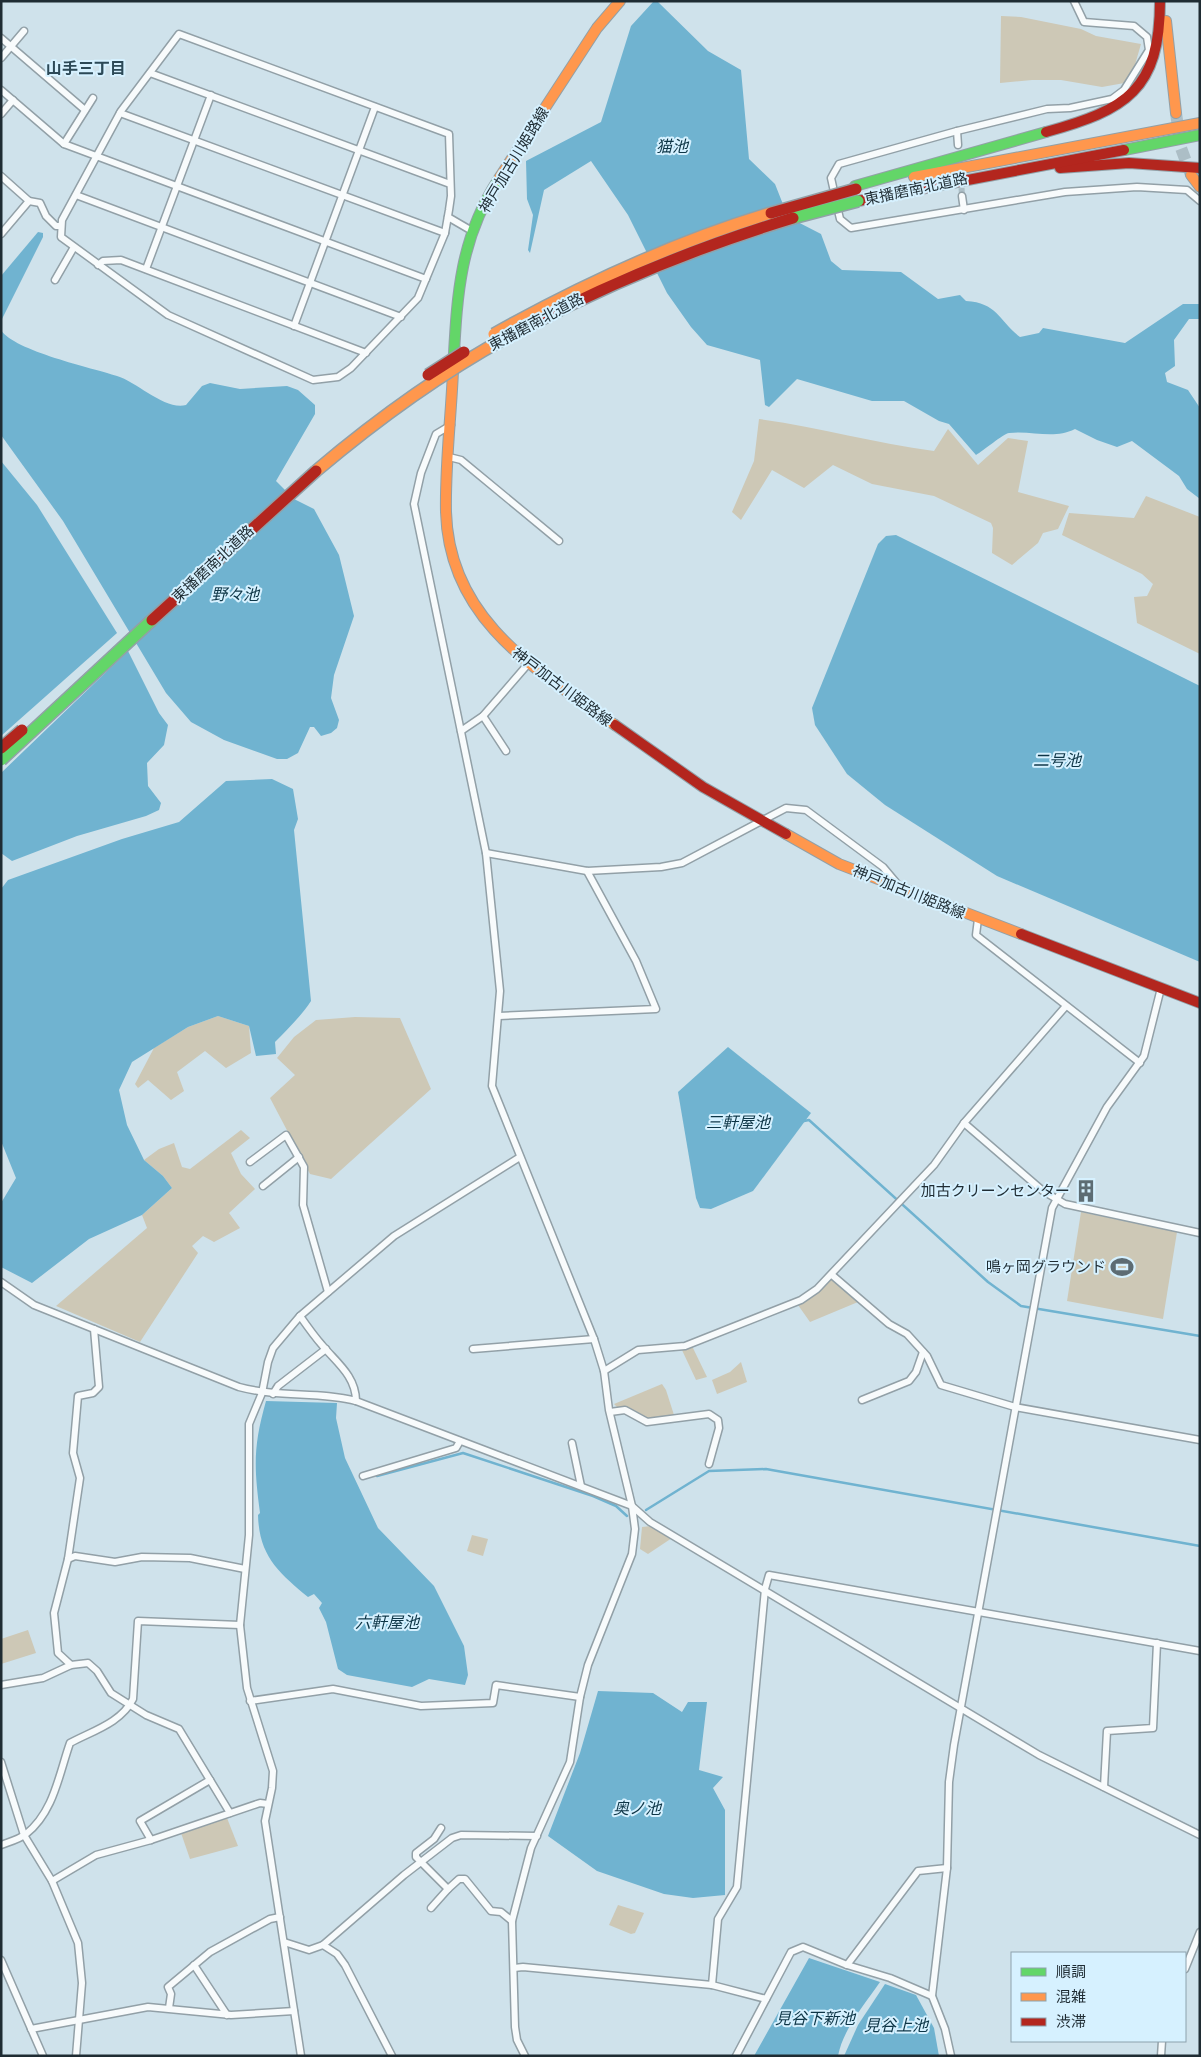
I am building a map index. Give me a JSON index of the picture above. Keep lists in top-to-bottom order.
{
  "streets": {
    "main road": ["神戸加古川姫路線", "東播磨南北道路"]
  },
  "districts": ["山手三丁目"],
  "water": [
    "猫池",
    "野々池",
    "二号池",
    "三軒屋池",
    "六軒屋池",
    "奥ノ池",
    "見谷下新池",
    "見谷上池"
  ],
  "places": {
    "building": ["加古クリーンセンター"],
    "sports": ["鳴ヶ岡グラウンド"]
  },
  "legend": ["順調", "混雑", "渋滞"]
}
